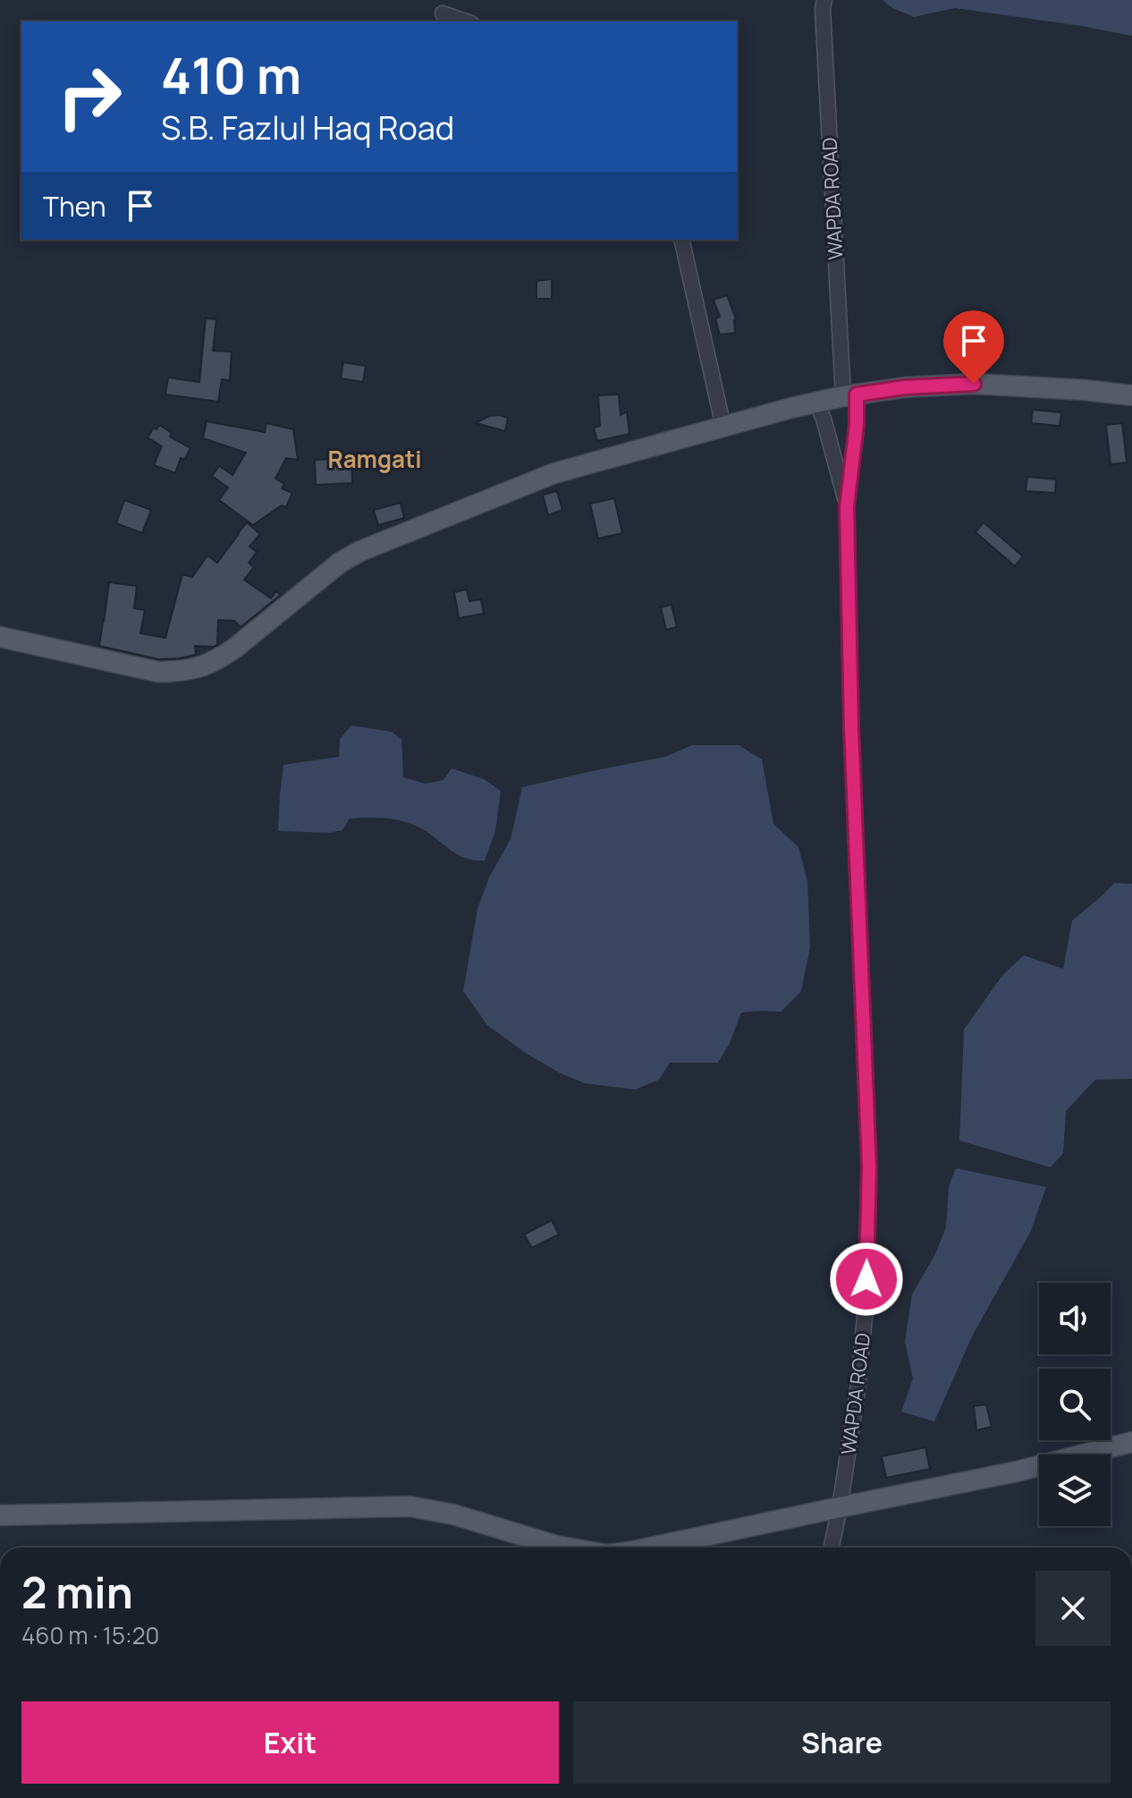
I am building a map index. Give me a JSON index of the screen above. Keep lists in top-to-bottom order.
{
  "streets": {
    "street": ["WAPDA ROAD"]
  },
  "districts": ["Ramgati"],
  "page": {
    "turn": ["410 m", "S.B. Fazlul Haq Road"],
    "then": "Then",
    "heading": ["2 min", "460 m · 15:20"],
    "buttons": ["Exit", "Share"]
  }
}
